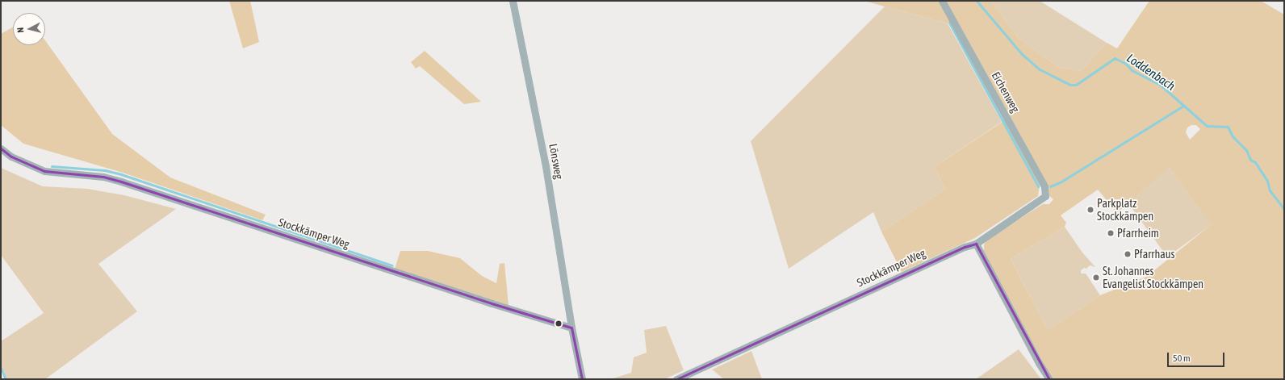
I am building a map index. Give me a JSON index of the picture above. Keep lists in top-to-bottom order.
{
  "streets": {
    "street": ["Eichenweg", "Lönsweg", "Stockkämper Weg"]
  },
  "crossings": [
    ["Eichenweg", "Stockkämper Weg"],
    ["Lönsweg", "Stockkämper Weg"]
  ],
  "water": ["Loddenbach"],
  "places": [
    "Parkplatz Stockkämpen",
    "Pfarrheim",
    "Pfarrhaus",
    "St. Johannes Evangelist Stockkämpen"
  ],
  "scale_bar": "50 m",
  "north": "left"
}
